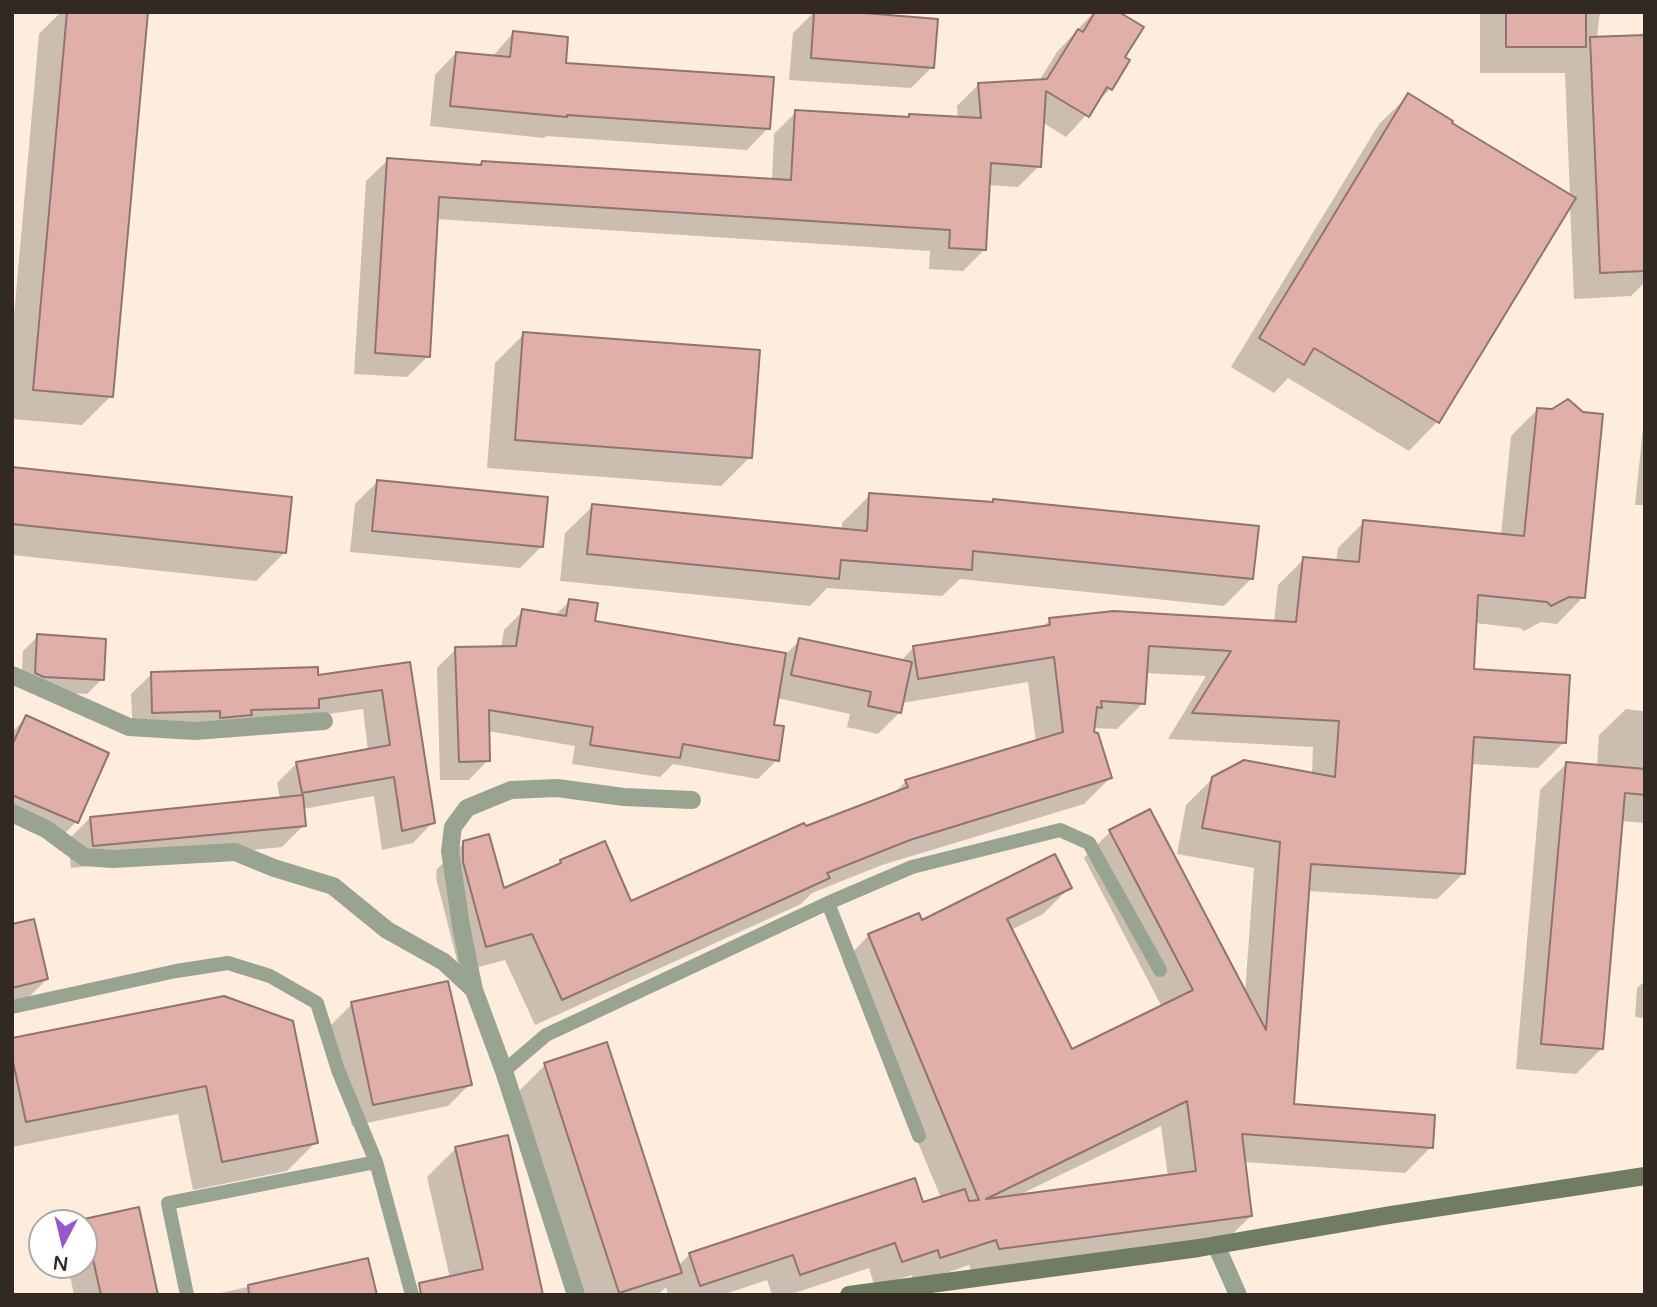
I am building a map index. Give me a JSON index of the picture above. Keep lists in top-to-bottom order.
{
  "north": "bottom"
}
